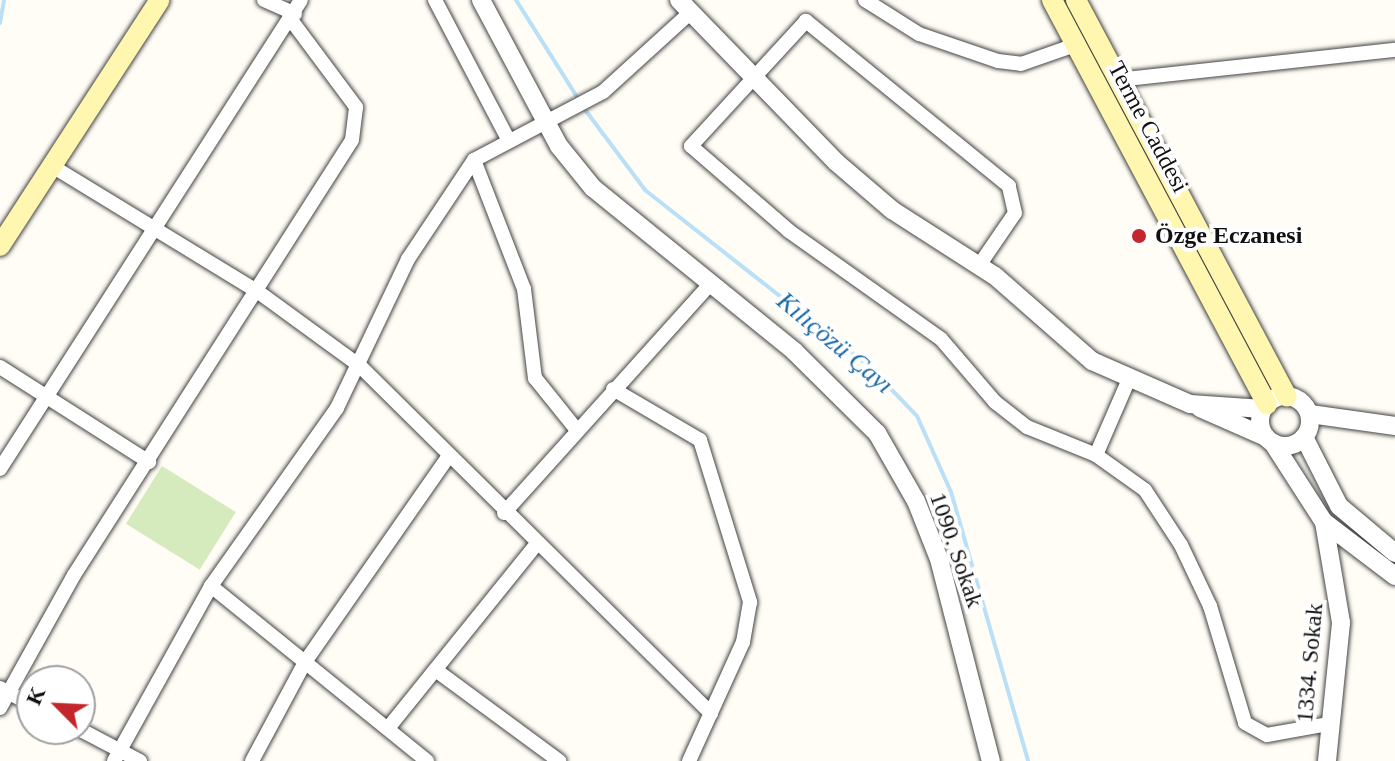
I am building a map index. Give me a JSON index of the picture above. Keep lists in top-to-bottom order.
{
  "streets": {
    "main road": ["Terme Caddesi"],
    "street": ["1090. Sokak", "1334. Sokak"]
  },
  "water": ["Kılıçözü Çayı"],
  "places": ["Özge Eczanesi"],
  "north": "top left"
}
